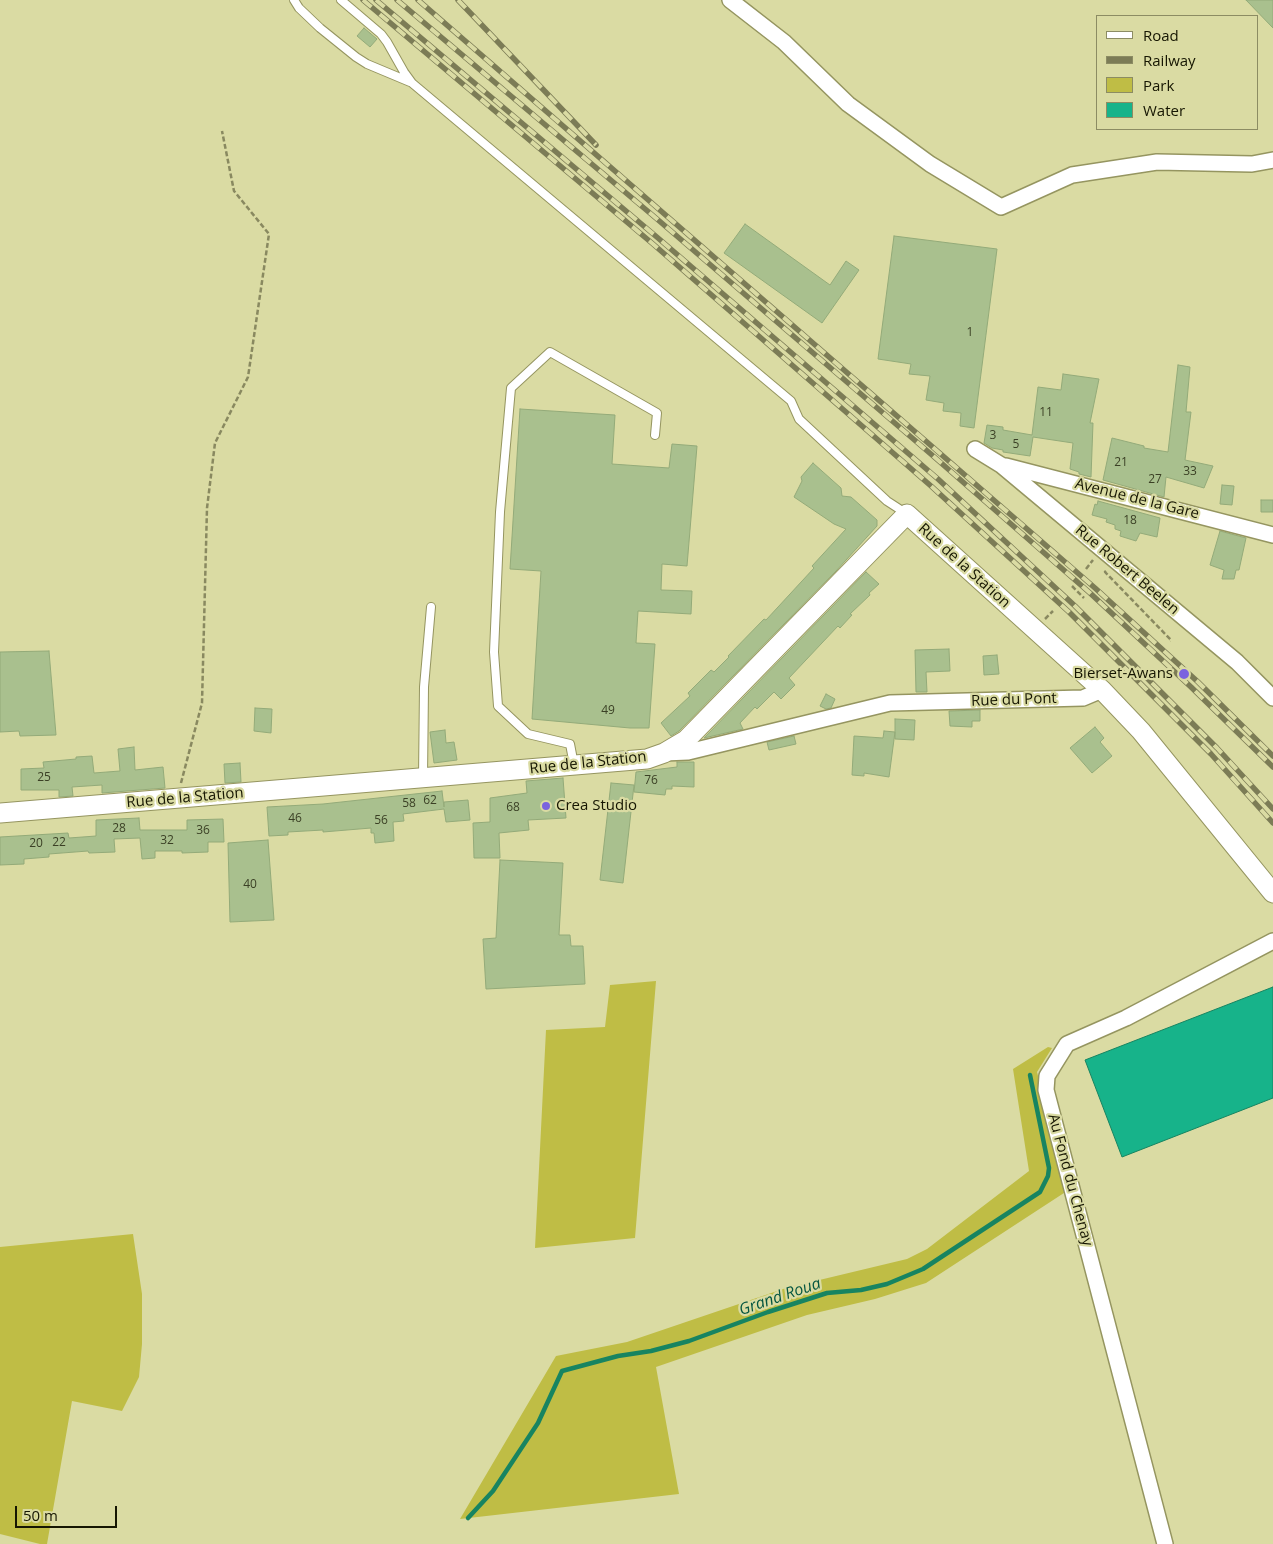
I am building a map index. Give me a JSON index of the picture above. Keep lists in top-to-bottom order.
{
  "streets": {
    "street": [
      "Avenue de la Gare",
      "Rue de la Station",
      "Rue Robert Beelen",
      "Rue du Pont",
      "Au Fond du Chenay"
    ]
  },
  "crossings": [
    ["Avenue de la Gare", "Rue Robert Beelen"],
    ["Rue de la Station", "Rue du Pont"]
  ],
  "water": ["Grand Roua"],
  "places": ["Bierset-Awans", "Crea Studio"],
  "house_numbers": [
    "1",
    "11",
    "3",
    "5",
    "21",
    "33",
    "27",
    "18",
    "49",
    "25",
    "76",
    "62",
    "58",
    "68",
    "46",
    "56",
    "28",
    "36",
    "32",
    "22",
    "20",
    "40"
  ],
  "legend": [
    "Road",
    "Railway",
    "Park",
    "Water"
  ],
  "scale_bar": "50 m"
}
